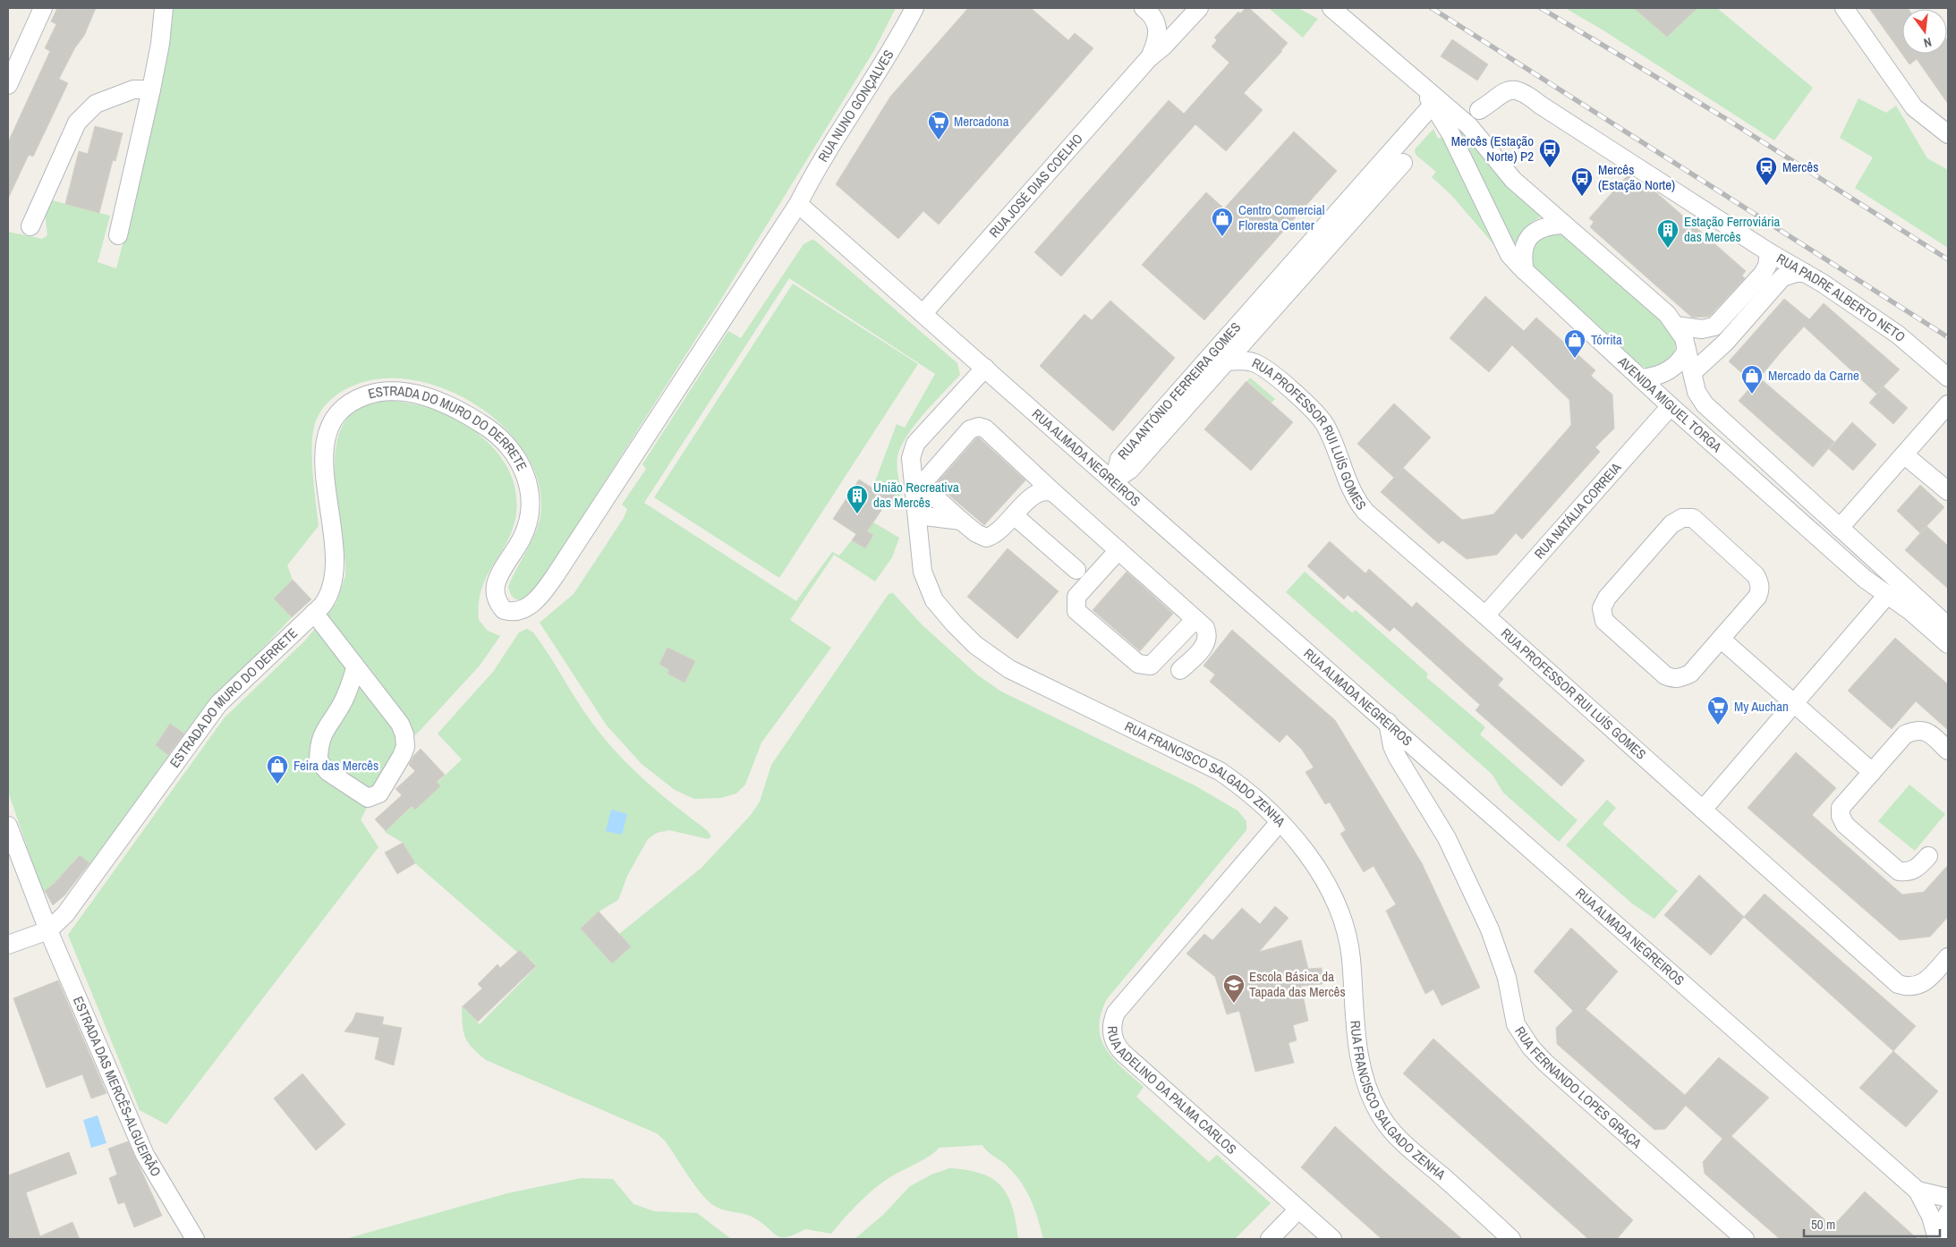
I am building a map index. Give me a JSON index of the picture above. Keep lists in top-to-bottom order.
{
  "streets": {
    "street": [
      "RUA NUNO GONÇALVES",
      "RUA JOSÉ DIAS COELHO",
      "RUA PADRE ALBERTO NETO",
      "RUA ANTÓNIO FERREIRA GOMES",
      "AVENIDA MIGUEL TORGA",
      "ESTRADA DO MURO DO DERRETE",
      "RUA PROFESSOR RUI LUÍS GOMES",
      "RUA ALMADA NEGREIROS",
      "RUA NATÁLIA CORREIA",
      "RUA FRANCISCO SALGADO ZENHA",
      "RUA FERNANDO LOPES GRAÇA",
      "ESTRADA DAS MERCÊS-ALGUEIRÃO",
      "RUA ADELINO DA PALMA CARLOS"
    ]
  },
  "crossings": [
    ["RUA NUNO GONÇALVES", "ESTRADA DO MURO DO DERRETE"],
    ["RUA NUNO GONÇALVES", "RUA ALMADA NEGREIROS"],
    ["RUA JOSÉ DIAS COELHO", "RUA ALMADA NEGREIROS"],
    ["RUA ANTÓNIO FERREIRA GOMES", "AVENIDA MIGUEL TORGA"],
    ["RUA ANTÓNIO FERREIRA GOMES", "RUA PROFESSOR RUI LUÍS GOMES"],
    ["RUA ANTÓNIO FERREIRA GOMES", "RUA ALMADA NEGREIROS"],
    ["AVENIDA MIGUEL TORGA", "RUA NATÁLIA CORREIA"],
    ["ESTRADA DO MURO DO DERRETE", "RUA ALMADA NEGREIROS"],
    ["ESTRADA DO MURO DO DERRETE", "ESTRADA DAS MERCÊS-ALGUEIRÃO"],
    ["RUA PROFESSOR RUI LUÍS GOMES", "RUA NATÁLIA CORREIA"],
    ["RUA ALMADA NEGREIROS", "RUA FRANCISCO SALGADO ZENHA"],
    ["RUA ALMADA NEGREIROS", "RUA FERNANDO LOPES GRAÇA"],
    ["RUA FRANCISCO SALGADO ZENHA", "RUA ADELINO DA PALMA CARLOS"]
  ],
  "places": {
    "supermarket": ["Mercadona", "My Auchan"],
    "bus stop": ["Mercês (Estação Norte) P2", "Mercês (Estação Norte)"],
    "station": ["Mercês"],
    "shop": [
      "Centro Comercial Floresta Center",
      "Tórrita",
      "Mercado da Carne",
      "Feira das Mercês"
    ],
    "building": ["Estação Ferroviária das Mercês", "União Recreativa das Mercês"],
    "school or university": ["Escola Básica da Tapada das Mercês"]
  },
  "scale_bar": "50 m",
  "north": "bottom"
}
